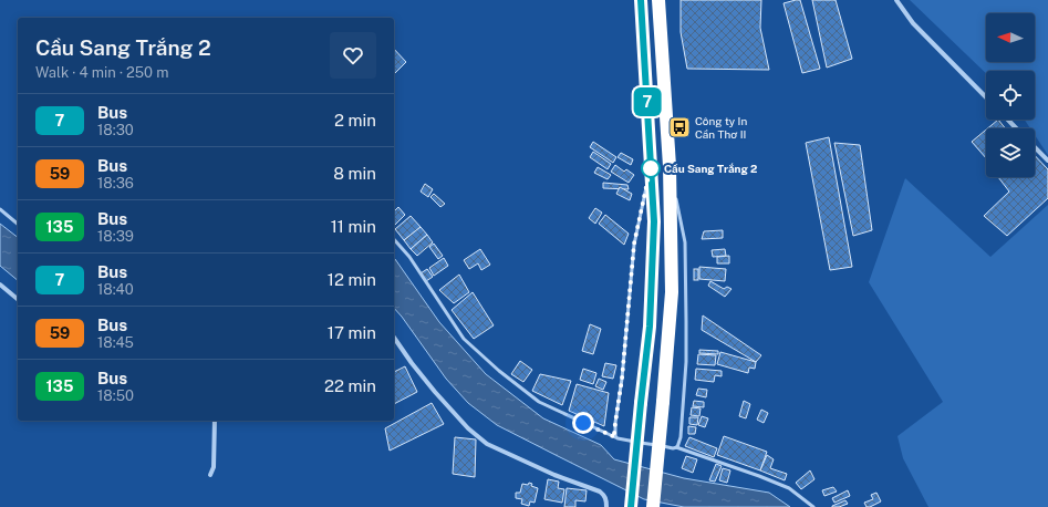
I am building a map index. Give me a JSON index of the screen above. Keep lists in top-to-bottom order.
{
  "places": {
    "bus stop": ["Công ty In Cần Thơ II"],
    "other": ["Cầu Sang Trắng 2"]
  },
  "lines": ["bus line 7"],
  "north": "left",
  "page": {
    "on_map": "7",
    "heading": ["Cầu Sang Trắng 2", "Walk · 4 min · 250 m"],
    "list": [
      {
        "mark": "7",
        "name": "Bus",
        "note": "18:30",
        "value": "2 min"
      },
      {
        "mark": "59",
        "name": "Bus",
        "note": "18:36",
        "value": "8 min"
      },
      {
        "mark": "135",
        "name": "Bus",
        "note": "18:39",
        "value": "11 min"
      },
      {
        "mark": "7",
        "name": "Bus",
        "note": "18:40",
        "value": "12 min"
      },
      {
        "mark": "59",
        "name": "Bus",
        "note": "18:45",
        "value": "17 min"
      },
      {
        "mark": "135",
        "name": "Bus",
        "note": "18:50",
        "value": "22 min"
      }
    ]
  }
}
